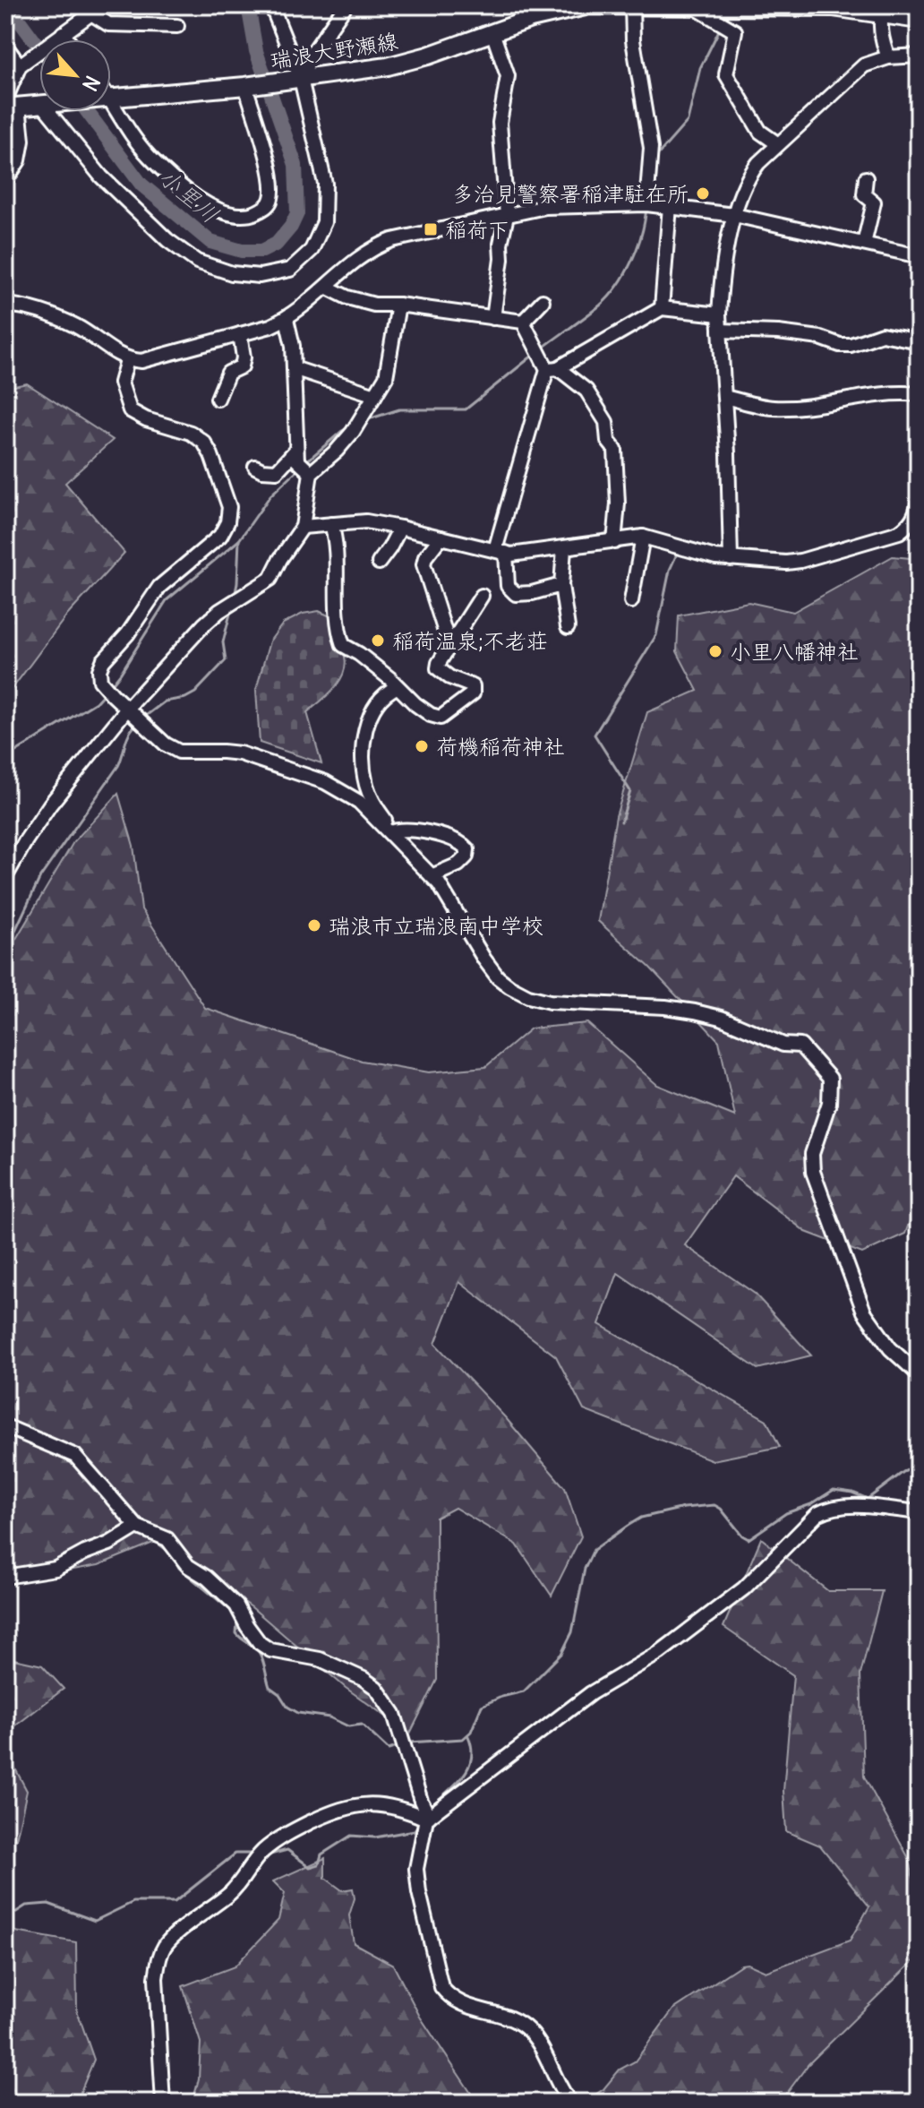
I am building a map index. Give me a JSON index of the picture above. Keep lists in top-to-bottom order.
{
  "streets": {
    "main road": ["瑞浪大野瀬線"]
  },
  "water": ["小里川"],
  "places": {
    "other": [
      "多治見警察署稲津駐在所",
      "稲荷温泉;不老荘",
      "小里八幡神社",
      "荷機稲荷神社",
      "瑞浪市立瑞浪南中学校"
    ],
    "transit": ["稲荷下"]
  },
  "north": "bottom right"
}
